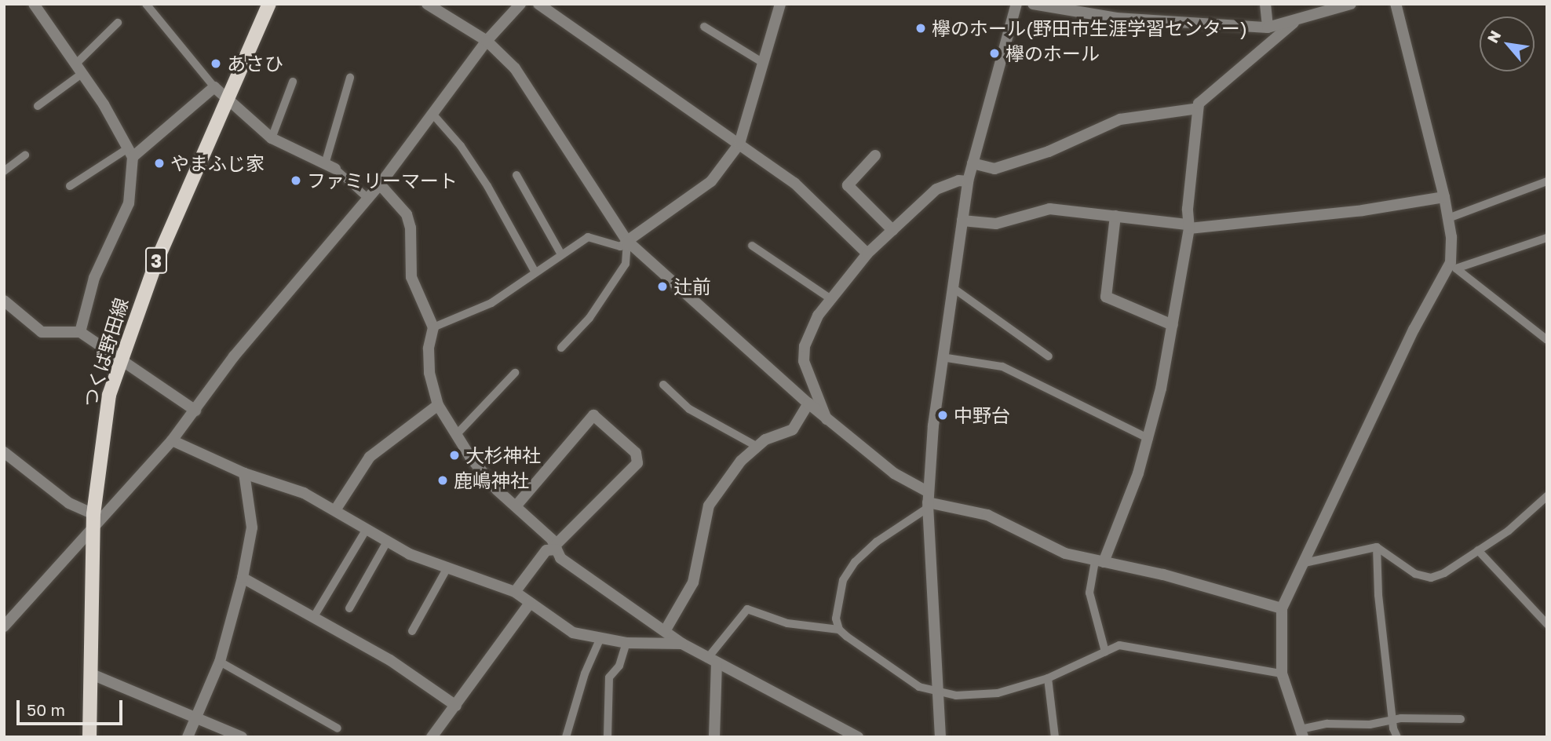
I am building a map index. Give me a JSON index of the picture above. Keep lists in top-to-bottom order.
{
  "streets": {
    "main road": ["3", "つくば野田線"]
  },
  "places": [
    "欅のホール(野田市生涯学習センター)",
    "欅のホール",
    "あさひ",
    "やまふじ家",
    "ファミリーマート",
    "辻前",
    "中野台",
    "大杉神社",
    "鹿嶋神社"
  ],
  "scale_bar": "50 m",
  "north": "top left"
}
